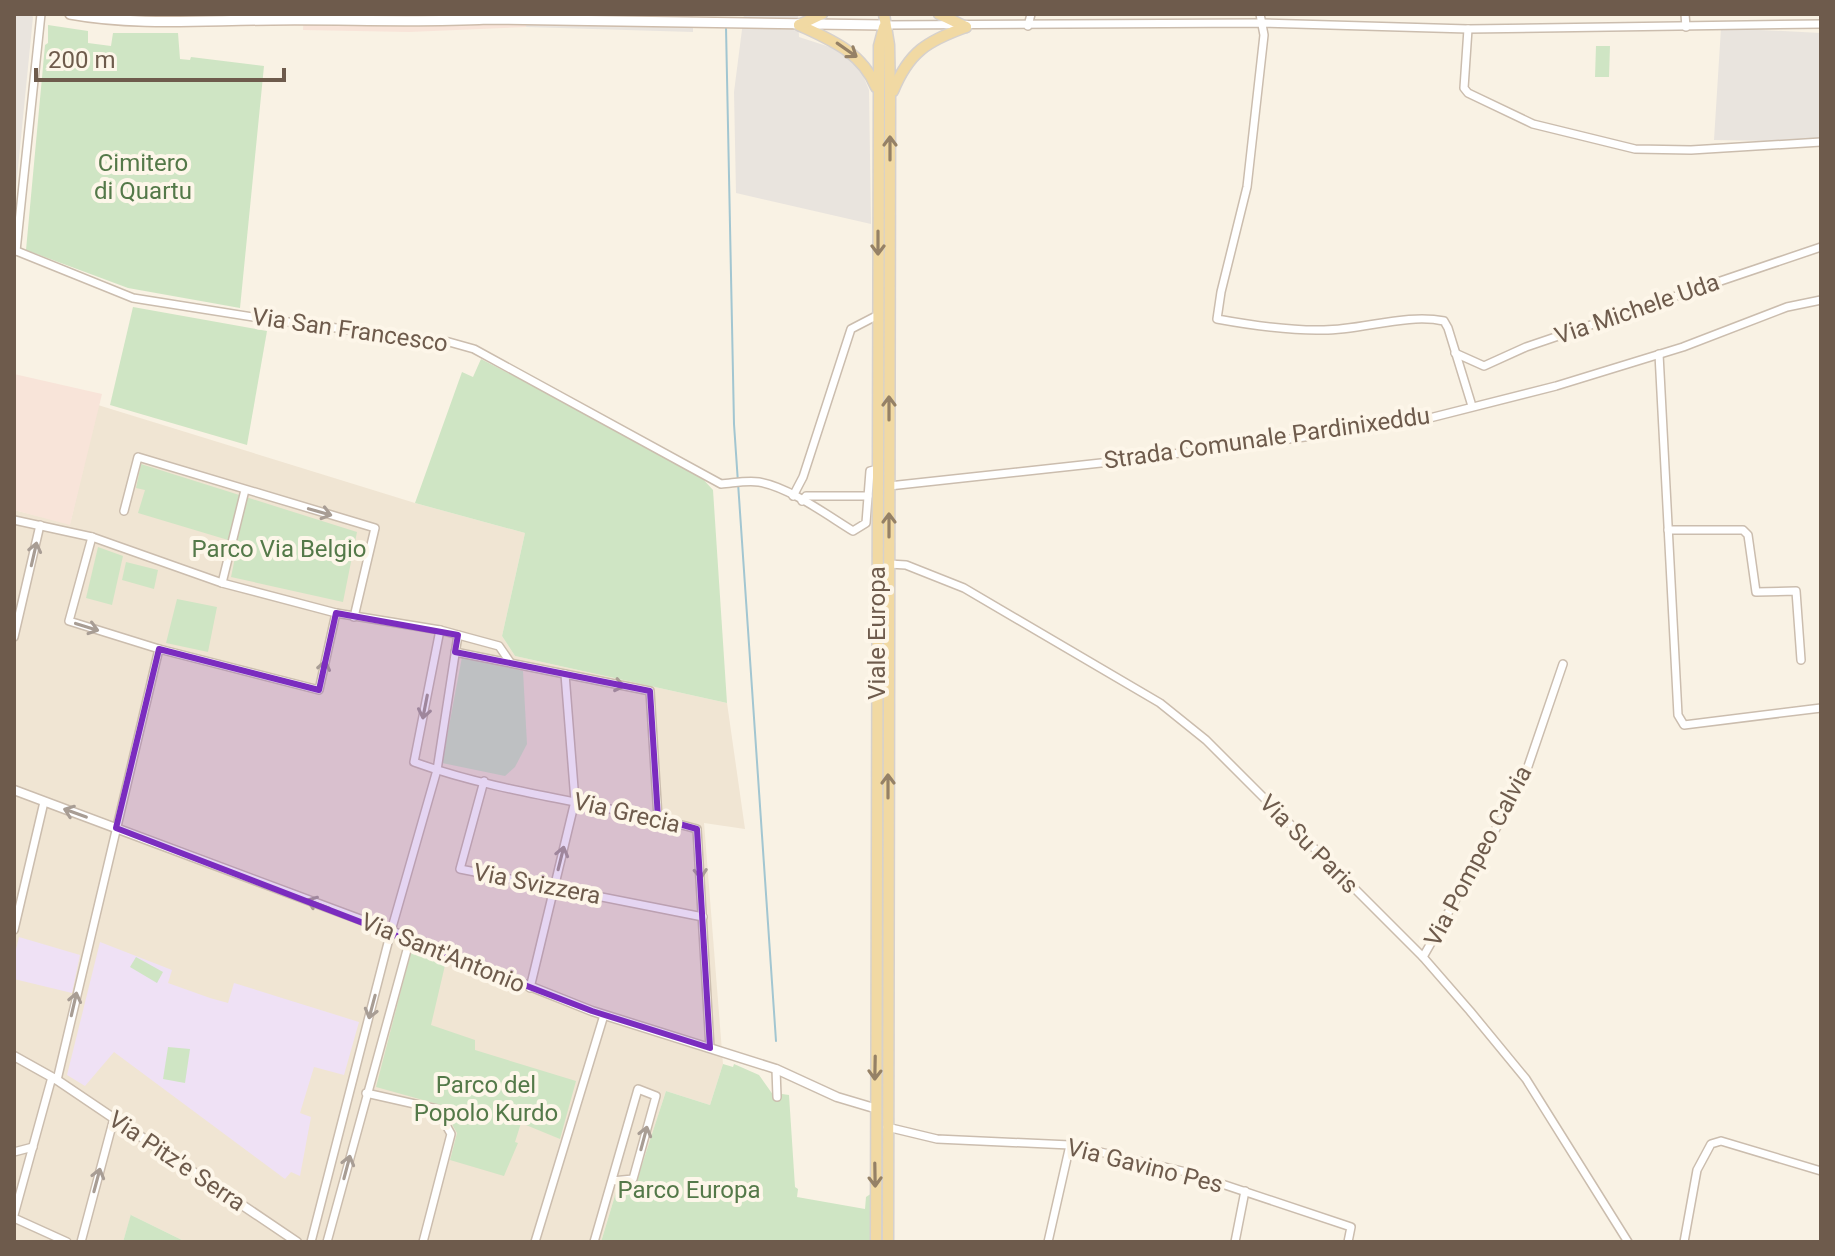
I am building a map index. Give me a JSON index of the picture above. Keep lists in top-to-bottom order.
{
  "streets": {
    "main road": ["Viale Europa"],
    "street": [
      "Via Michele Uda",
      "Via San Francesco",
      "Strada Comunale Pardinixeddu",
      "Via Grecia",
      "Via Su Paris",
      "Via Pompeo Calvia",
      "Via Svizzera",
      "Via Sant'Antonio",
      "Via Pitz'e Serra",
      "Via Gavino Pes"
    ]
  },
  "crossings": [
    ["Via San Francesco", "Viale Europa"],
    ["Strada Comunale Pardinixeddu", "Viale Europa"],
    ["Viale Europa", "Via Su Paris"],
    ["Viale Europa", "Via Sant'Antonio"],
    ["Viale Europa", "Via Gavino Pes"],
    ["Via Grecia", "Via Svizzera"],
    ["Via Grecia", "Via Sant'Antonio"],
    ["Via Su Paris", "Via Pompeo Calvia"]
  ],
  "one_way": ["Via Sant'Antonio"],
  "parks": [
    "Cimitero di Quartu",
    "Parco Via Belgio",
    "Parco del Popolo Kurdo",
    "Parco Europa"
  ],
  "scale_bar": "200 m"
}
